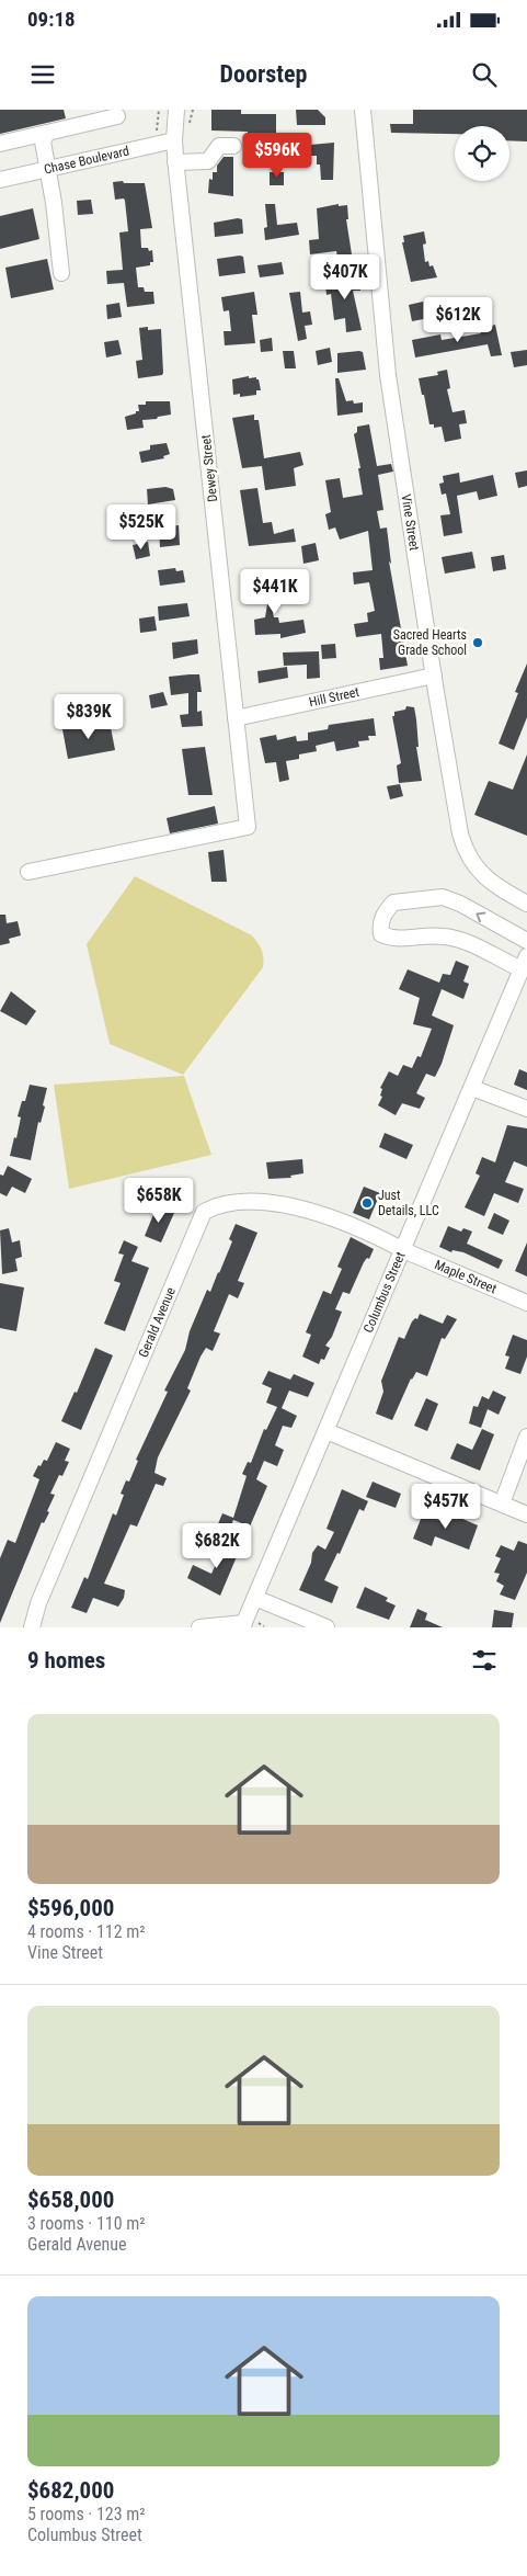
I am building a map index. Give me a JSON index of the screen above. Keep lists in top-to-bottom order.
{
  "streets": {
    "street": [
      "Chase Boulevard",
      "Dewey Street",
      "Vine Street",
      "Hill Street",
      "Maple Street",
      "Columbus Street",
      "Gerald Avenue"
    ]
  },
  "crossings": [
    ["Chase Boulevard", "Dewey Street"],
    ["Dewey Street", "Hill Street"],
    ["Vine Street", "Hill Street"],
    ["Maple Street", "Columbus Street"],
    ["Maple Street", "Gerald Avenue"],
    ["Columbus Street", "Gerald Avenue"]
  ],
  "places": ["Sacred Hearts Grade School", "Just Details, LLC"],
  "page": {
    "status": "09:18",
    "header": "Doorstep",
    "price": [
      "$596K",
      "$407K",
      "$612K",
      "$525K",
      "$441K",
      "$839K",
      "$658K",
      "$457K",
      "$682K"
    ],
    "heading": "9 homes",
    "list": [
      {
        "name": "$596,000",
        "note": "4 rooms · 112 m² · Vine Street"
      },
      {
        "name": "$658,000",
        "note": "3 rooms · 110 m² · Gerald Avenue"
      },
      {
        "name": "$682,000",
        "note": "5 rooms · 123 m² · Columbus Street"
      }
    ]
  }
}
